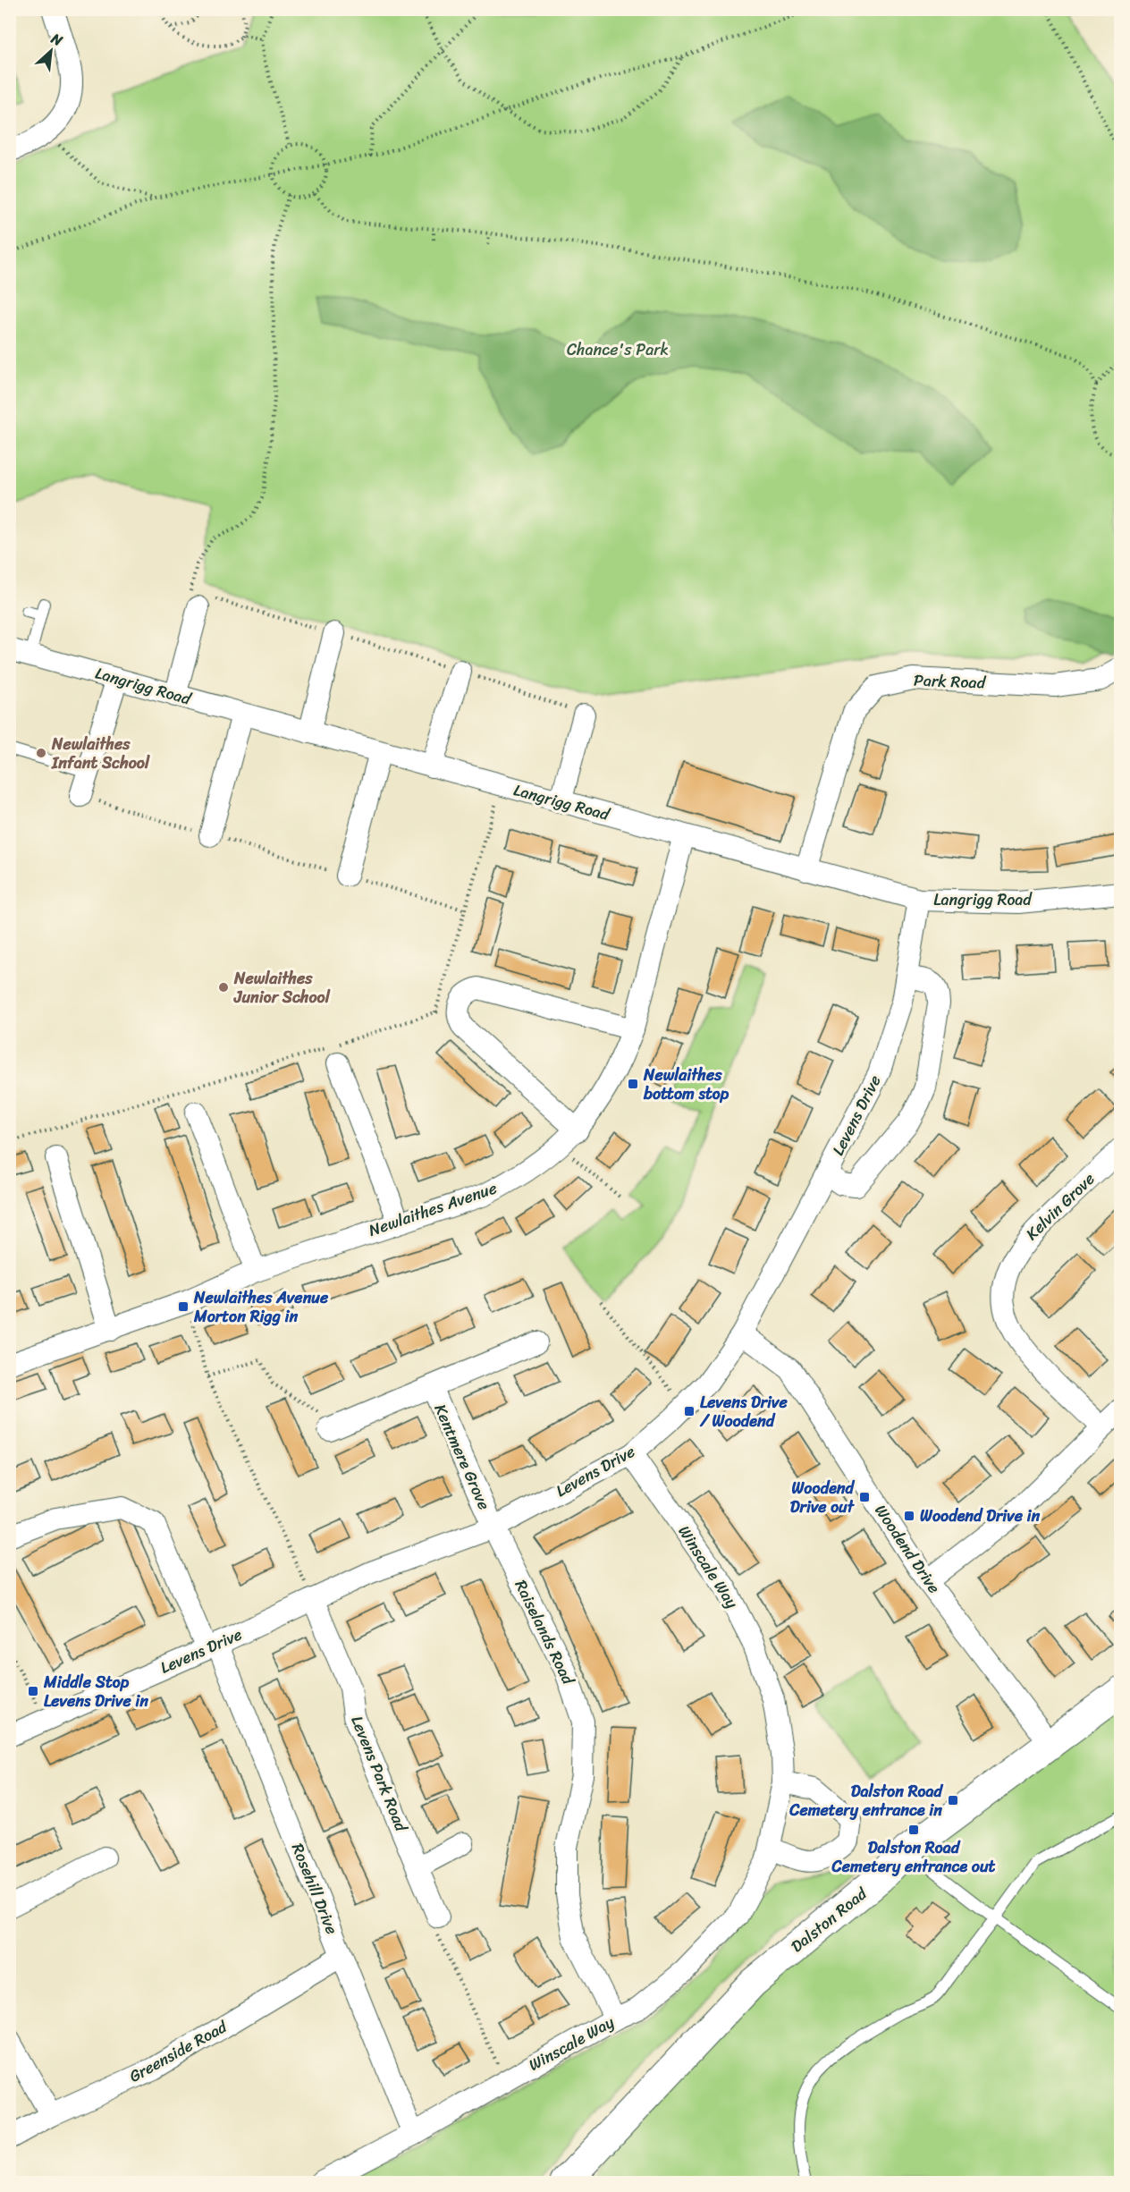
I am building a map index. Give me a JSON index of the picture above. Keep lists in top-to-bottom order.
{
  "streets": {
    "main road": ["Dalston Road"],
    "street": [
      "Park Road",
      "Langrigg Road",
      "Levens Drive",
      "Kelvin Grove",
      "Newlaithes Avenue",
      "Kentmere Grove",
      "Woodend Drive",
      "Winscale Way",
      "Raiselands Road",
      "Levens Park Road",
      "Rosehill Drive",
      "Greenside Road"
    ]
  },
  "crossings": [
    ["Park Road", "Langrigg Road"],
    ["Langrigg Road", "Levens Drive"],
    ["Langrigg Road", "Newlaithes Avenue"],
    ["Levens Drive", "Kentmere Grove"],
    ["Levens Drive", "Woodend Drive"],
    ["Levens Drive", "Winscale Way"],
    ["Levens Drive", "Raiselands Road"],
    ["Levens Drive", "Levens Park Road"],
    ["Levens Drive", "Rosehill Drive"],
    ["Kentmere Grove", "Raiselands Road"],
    ["Woodend Drive", "Dalston Road"],
    ["Winscale Way", "Raiselands Road"],
    ["Winscale Way", "Rosehill Drive"],
    ["Rosehill Drive", "Greenside Road"]
  ],
  "parks": ["Chance's Park"],
  "places": {
    "other": ["Newlaithes Infant School", "Newlaithes Junior School"],
    "transit": [
      "Newlaithes bottom stop",
      "Newlaithes Avenue Morton Rigg in",
      "Levens Drive / Woodend",
      "Woodend Drive out",
      "Woodend Drive in",
      "Middle Stop Levens Drive in",
      "Dalston Road Cemetery entrance in",
      "Dalston Road Cemetery entrance out"
    ]
  },
  "north": "top right"
}
